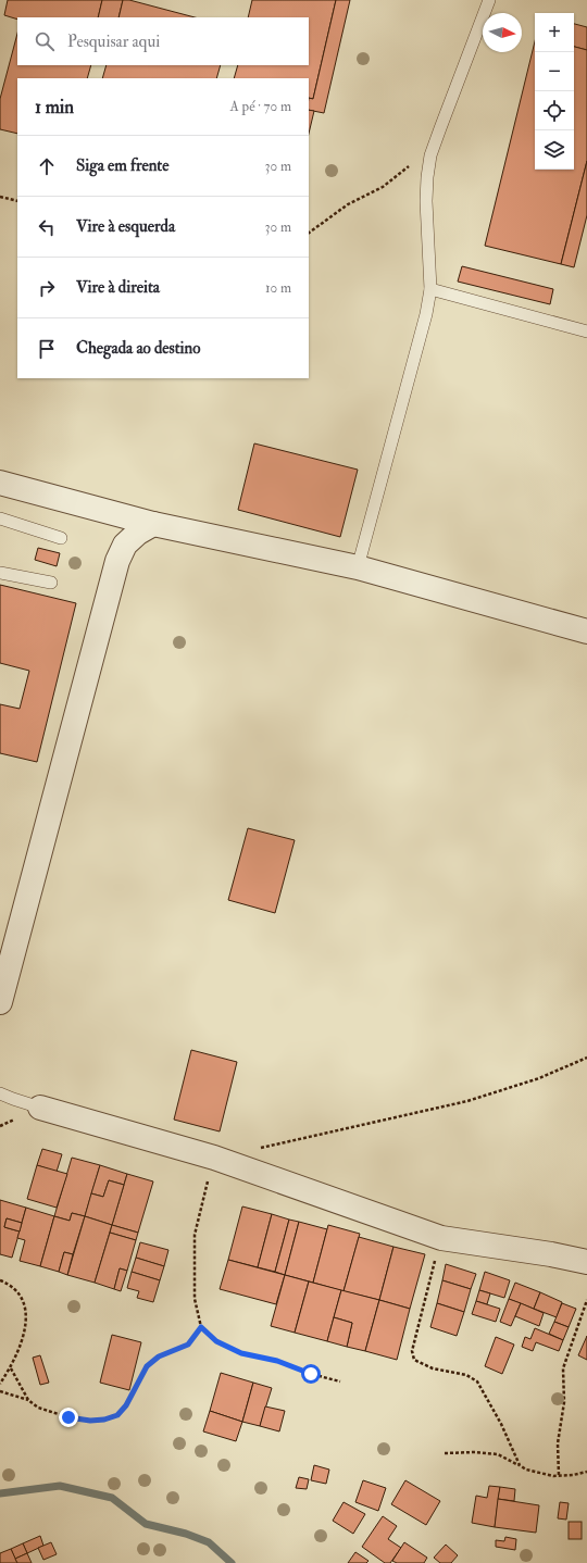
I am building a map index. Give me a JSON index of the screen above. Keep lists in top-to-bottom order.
{
  "north": "right",
  "page": {
    "map_buttons": ["+", "−"],
    "search": "Pesquisar aqui",
    "heading": ["1 min", "A pé · 70 m"],
    "list": [
      ["Siga em frente", "30 m"],
      ["Vire à esquerda", "30 m"],
      ["Vire à direita", "10 m"],
      "Chegada ao destino"
    ]
  }
}
